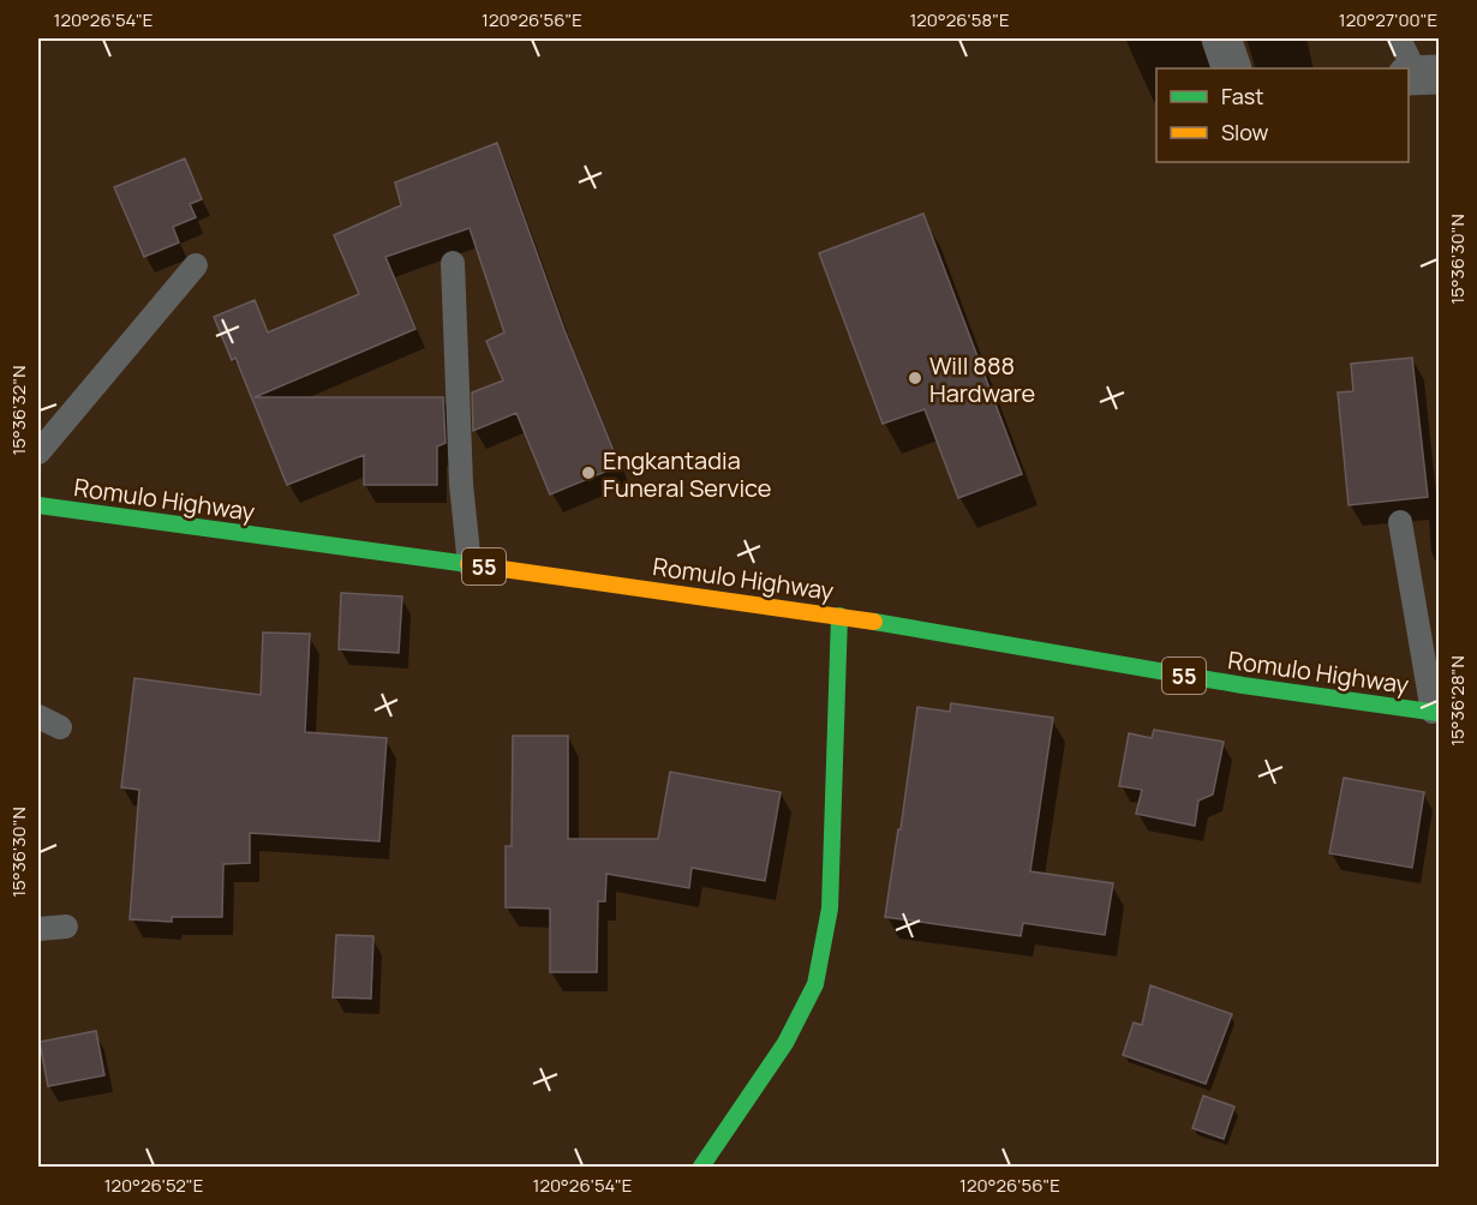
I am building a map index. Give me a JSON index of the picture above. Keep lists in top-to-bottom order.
{
  "streets": {
    "main road": ["Romulo Highway", "55"]
  },
  "places": ["Will 888 Hardware", "Engkantadia Funeral Service"],
  "legend": ["Fast", "Slow"],
  "coordinates": [
    "120°26'54\"E",
    "120°26'56\"E",
    "120°26'58\"E",
    "120°27'00\"E",
    "15°36'30\"N",
    "15°36'32\"N",
    "15°36'28\"N",
    "120°26'52\"E"
  ]
}
